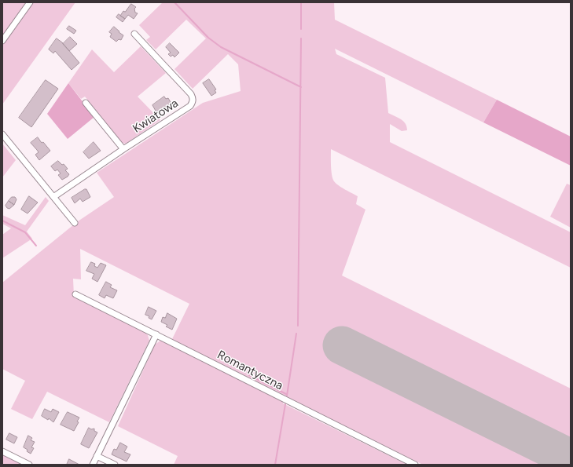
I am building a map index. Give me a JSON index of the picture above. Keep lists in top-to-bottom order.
{
  "streets": {
    "street": ["Kwiatowa", "Romantyczna"]
  }
}
